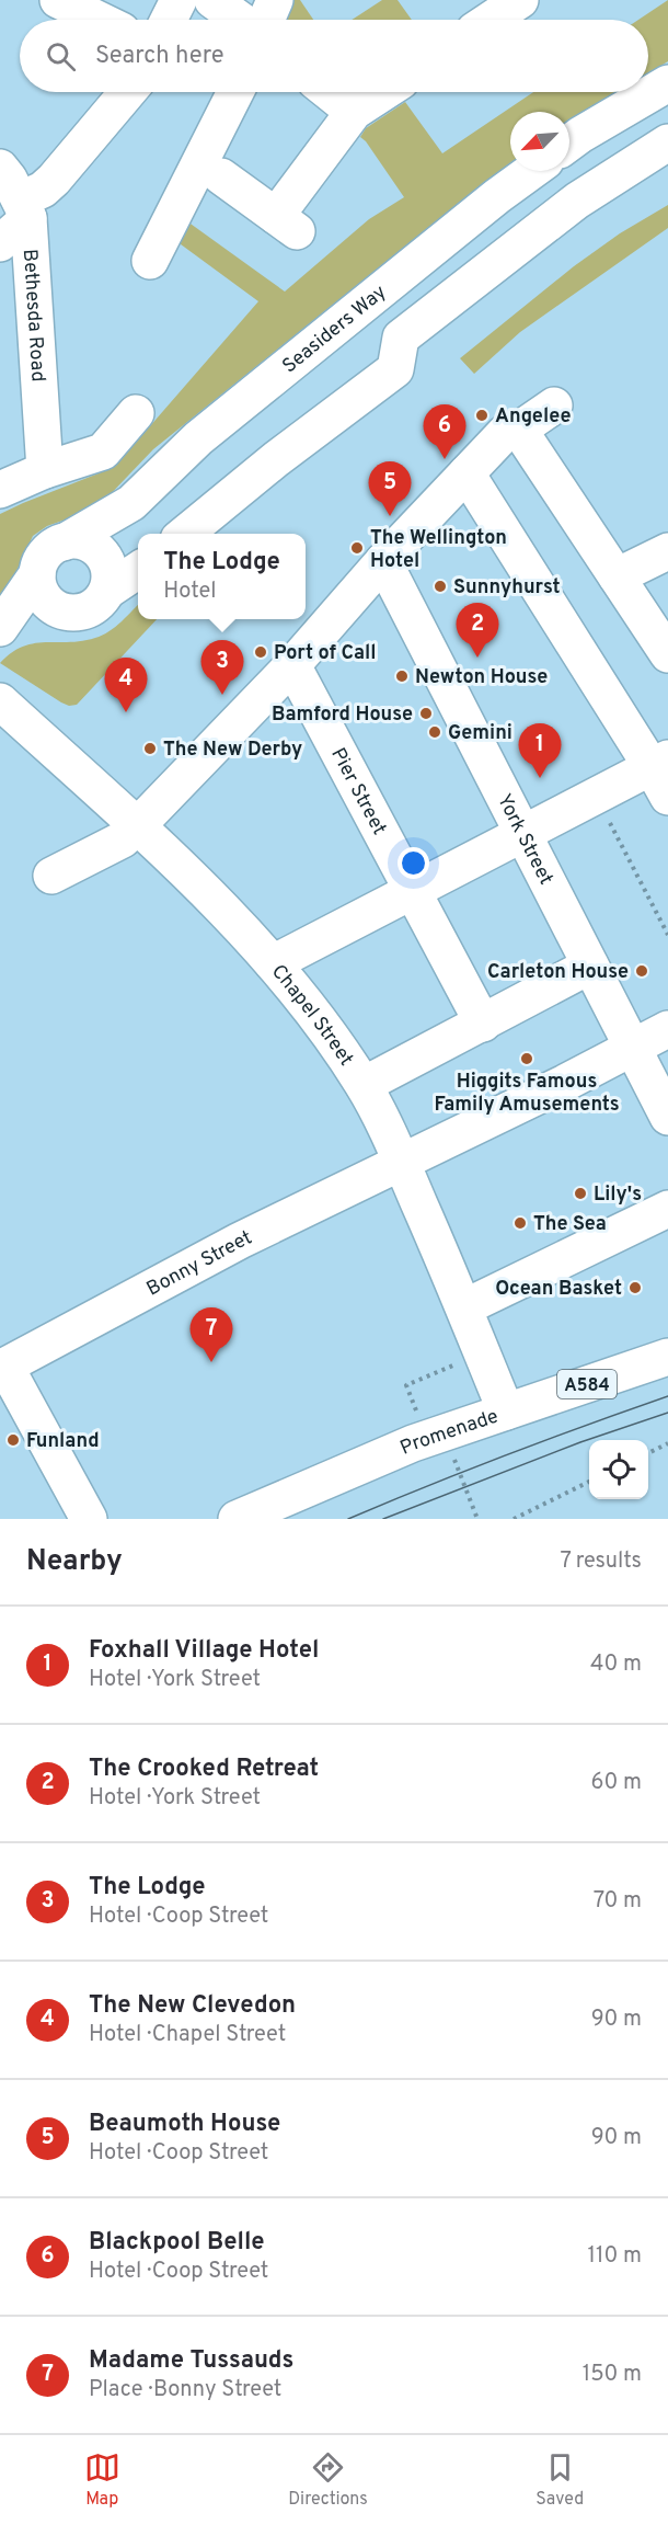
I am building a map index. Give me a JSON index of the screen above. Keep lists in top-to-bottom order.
{
  "streets": {
    "street": [
      "Bethesda Road",
      "Seasiders Way",
      "Pier Street",
      "York Street",
      "Chapel Street",
      "Bonny Street",
      "A584",
      "Promenade"
    ]
  },
  "crossings": [
    ["York Street", "Bonny Street"],
    ["Chapel Street", "Bonny Street"],
    ["Chapel Street", "Promenade"]
  ],
  "places": [
    "Angelee",
    "The Wellington Hotel",
    "Sunnyhurst",
    "Port of Call",
    "Newton House",
    "Bamford House",
    "Gemini",
    "The New Derby",
    "Carleton House",
    "Higgits Famous Family Amusements",
    "Lily's",
    "The Sea",
    "Ocean Basket",
    "Funland"
  ],
  "north": "bottom left",
  "page": {
    "search": "Search here",
    "pins": [
      "6",
      "5",
      "2",
      "3",
      "4",
      "1",
      "7"
    ],
    "popup": ["The Lodge", "Hotel"],
    "heading": ["Nearby", "7 results"],
    "list": [
      {
        "mark": "1",
        "name": "Foxhall Village Hotel",
        "note": "Hotel · York Street",
        "value": "40 m"
      },
      {
        "mark": "2",
        "name": "The Crooked Retreat",
        "note": "Hotel · York Street",
        "value": "60 m"
      },
      {
        "mark": "3",
        "name": "The Lodge",
        "note": "Hotel · Coop Street",
        "value": "70 m"
      },
      {
        "mark": "4",
        "name": "The New Clevedon",
        "note": "Hotel · Chapel Street",
        "value": "90 m"
      },
      {
        "mark": "5",
        "name": "Beaumoth House",
        "note": "Hotel · Coop Street",
        "value": "90 m"
      },
      {
        "mark": "6",
        "name": "Blackpool Belle",
        "note": "Hotel · Coop Street",
        "value": "110 m"
      },
      {
        "mark": "7",
        "name": "Madame Tussauds",
        "note": "Place · Bonny Street",
        "value": "150 m"
      }
    ],
    "nav": ["Map", "Directions", "Saved"]
  }
}
